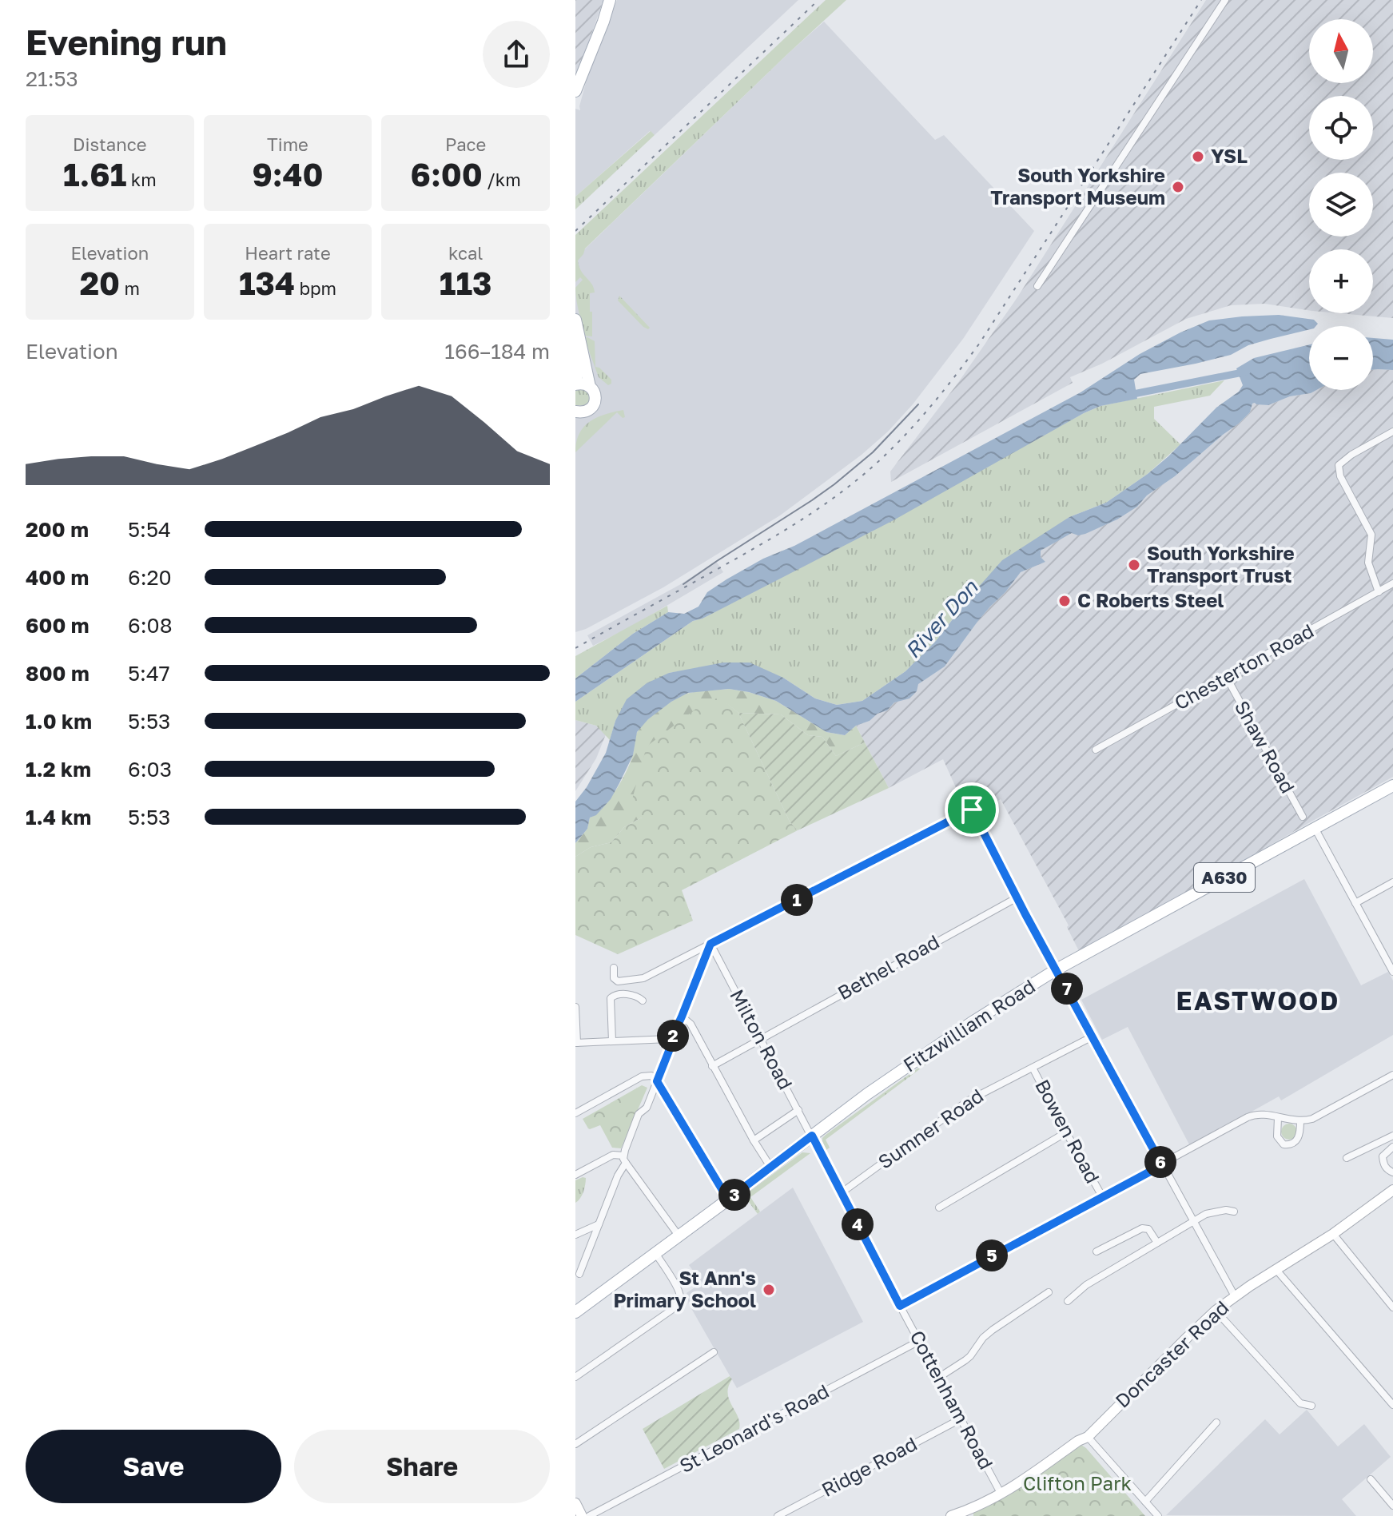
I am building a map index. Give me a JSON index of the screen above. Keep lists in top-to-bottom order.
{
  "streets": {
    "main road": ["A630", "Fitzwilliam Road"],
    "street": [
      "Chesterton Road",
      "Shaw Road",
      "Bethel Road",
      "Milton Road",
      "Sumner Road",
      "Bowen Road",
      "Doncaster Road",
      "Cottenham Road",
      "St Leonard's Road",
      "Ridge Road"
    ]
  },
  "crossings": [
    ["Chesterton Road", "Shaw Road"],
    ["Bethel Road", "Milton Road"],
    ["Fitzwilliam Road", "Milton Road"],
    ["Fitzwilliam Road", "Cottenham Road"],
    ["Milton Road", "Cottenham Road"],
    ["Sumner Road", "Bowen Road"],
    ["Sumner Road", "Cottenham Road"],
    ["Doncaster Road", "Cottenham Road"],
    ["Cottenham Road", "St Leonard's Road"],
    ["Cottenham Road", "Ridge Road"]
  ],
  "districts": ["EASTWOOD"],
  "water": ["River Don"],
  "parks": ["Clifton Park"],
  "places": [
    "YSL",
    "South Yorkshire Transport Museum",
    "South Yorkshire Transport Trust",
    "C Roberts Steel",
    "St Ann's Primary School"
  ],
  "north": "top",
  "page": {
    "heading": ["Evening run", "21:53"],
    "map_buttons": ["+", "−"],
    "stats": [
      ["Distance", "1.61 km"],
      ["Time", "9:40"],
      ["Pace", "6:00 /km"],
      ["Elevation", "20 m"],
      ["Heart rate", "134 bpm"],
      ["kcal", "113"]
    ],
    "chart": ["Elevation", "166–184 m"],
    "list": [
      {
        "name": "200 m",
        "note": "5:54"
      },
      {
        "name": "400 m",
        "note": "6:20"
      },
      {
        "name": "600 m",
        "note": "6:08"
      },
      {
        "name": "800 m",
        "note": "5:47"
      },
      {
        "name": "1.0 km",
        "note": "5:53"
      },
      {
        "name": "1.2 km",
        "note": "6:03"
      },
      {
        "name": "1.4 km",
        "note": "5:53"
      }
    ],
    "pins": [
      "1",
      "7",
      "2",
      "6",
      "3",
      "4",
      "5"
    ],
    "buttons": ["Save", "Share"]
  }
}
